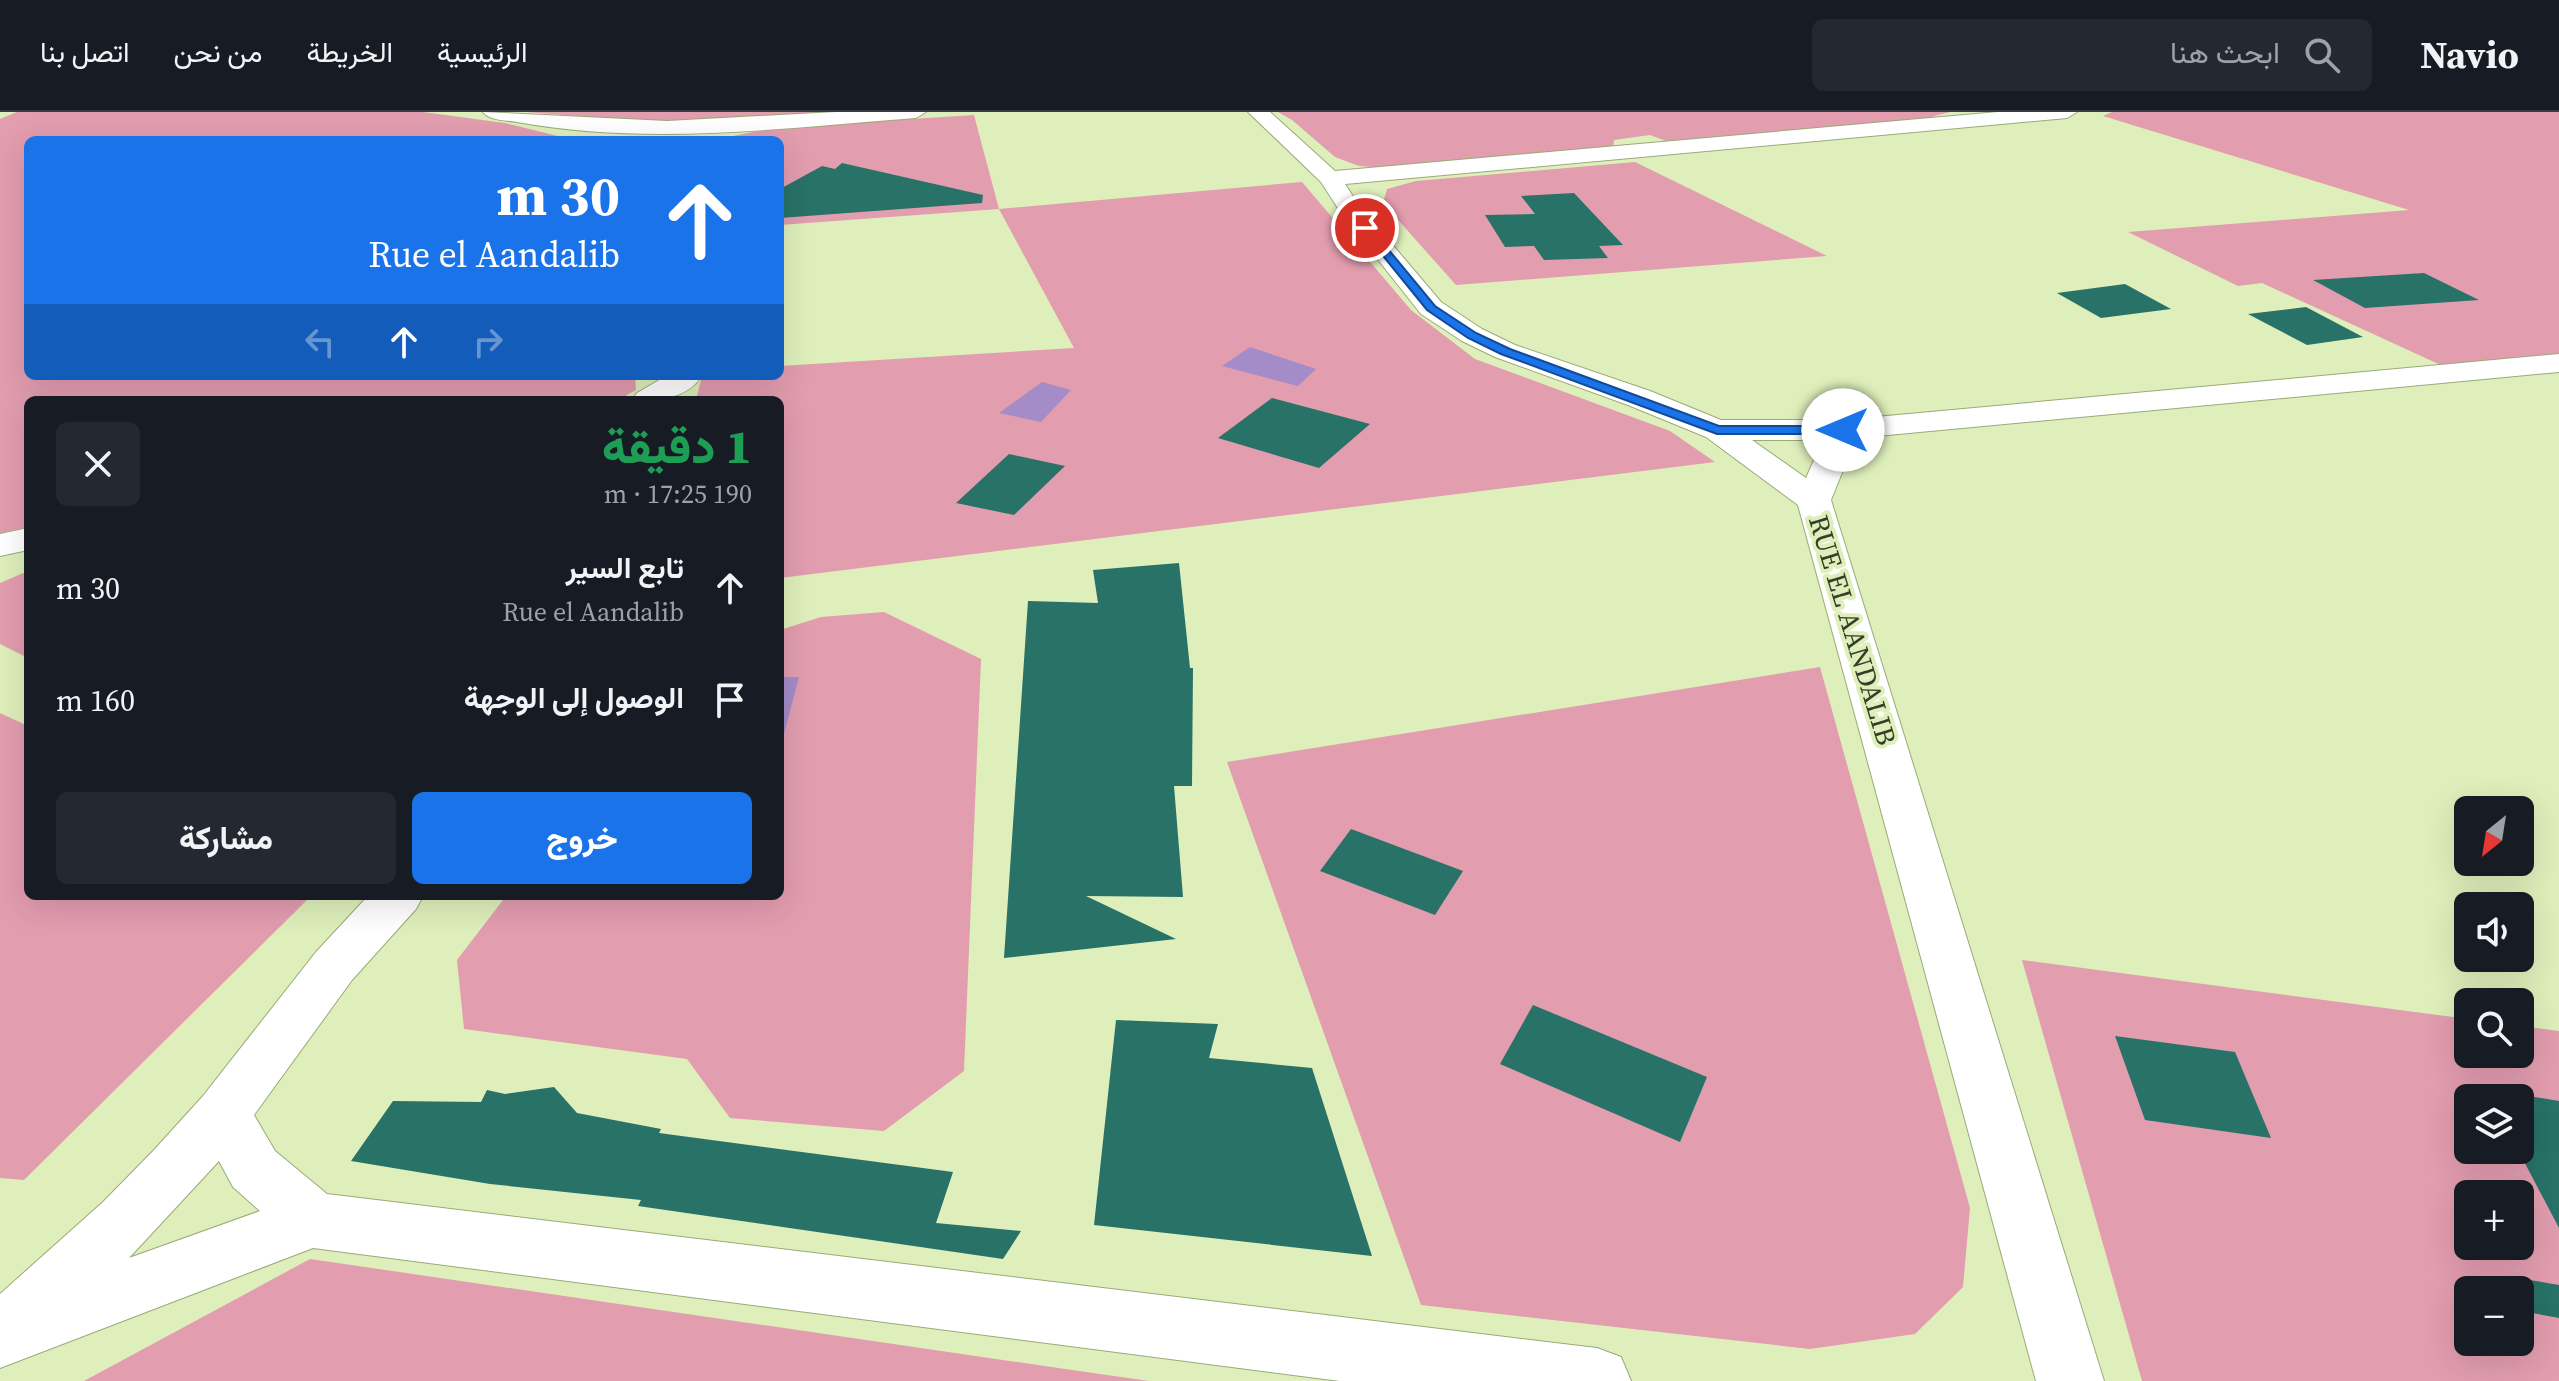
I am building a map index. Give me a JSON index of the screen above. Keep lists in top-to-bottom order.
{
  "streets": {
    "street": ["RUE EL AANDALIB"]
  },
  "north": "bottom left",
  "page": {
    "header": "Navio",
    "search": "ابحث هنا",
    "nav": [
      "الرئيسية",
      "الخريطة",
      "من نحن",
      "اتصل بنا"
    ],
    "turn": ["30 m", "Rue el Aandalib"],
    "heading": ["1 دقيقة", "190 m · 17:25"],
    "list": [
      {
        "name": "تابع السير",
        "note": "Rue el Aandalib",
        "value": "30 m"
      },
      {
        "name": "الوصول إلى الوجهة",
        "value": "160 m"
      }
    ],
    "buttons": ["خروج", "مشاركة"],
    "map_buttons": ["+", "−"]
  }
}
